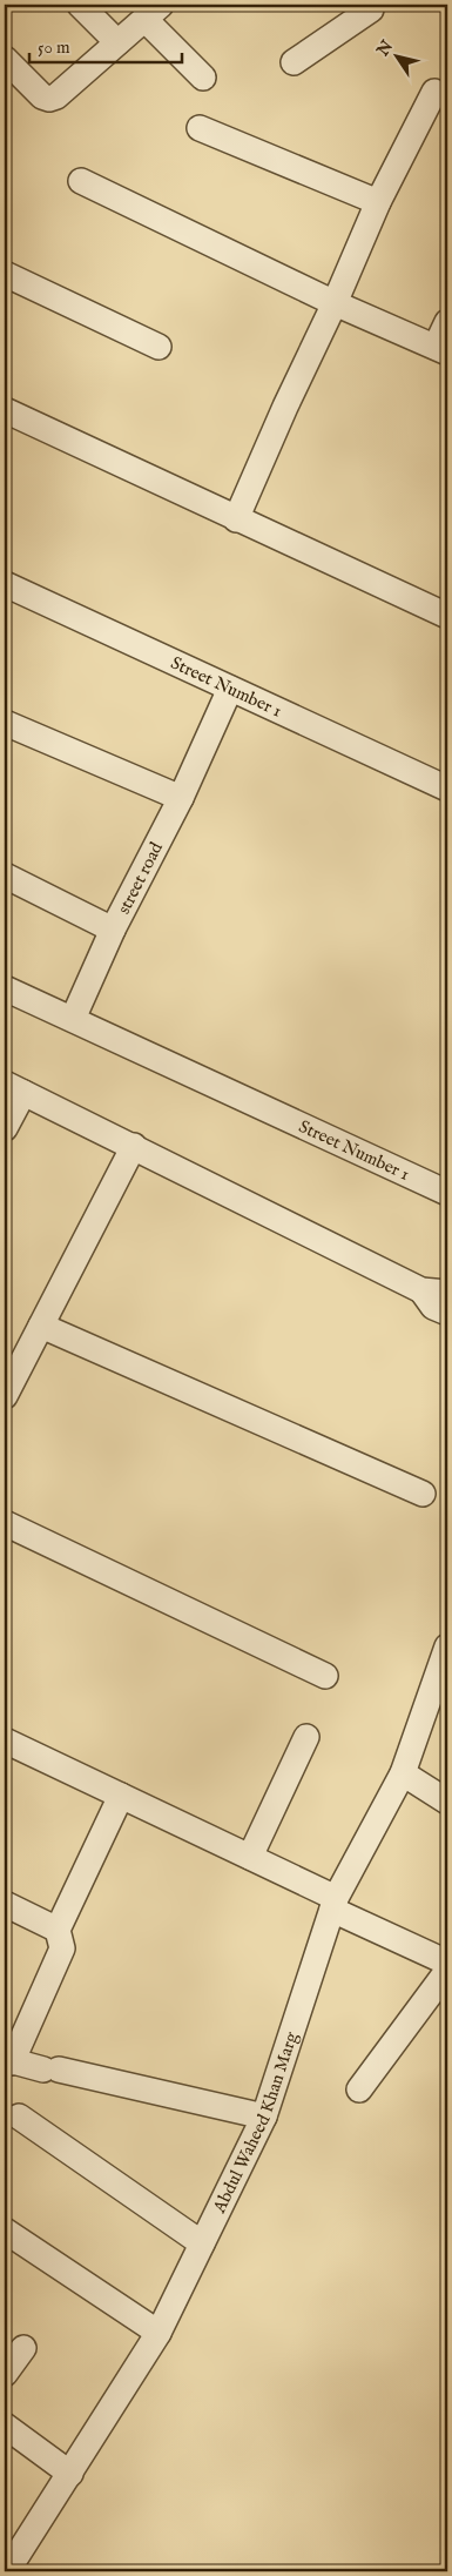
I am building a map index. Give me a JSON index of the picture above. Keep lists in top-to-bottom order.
{
  "streets": {
    "street": ["Street Number 1", "street road", "Abdul Waheed Khan Marg"]
  },
  "crossings": [
    ["Street Number 1", "street road"]
  ],
  "scale_bar": "50 m",
  "north": "top left"
}
